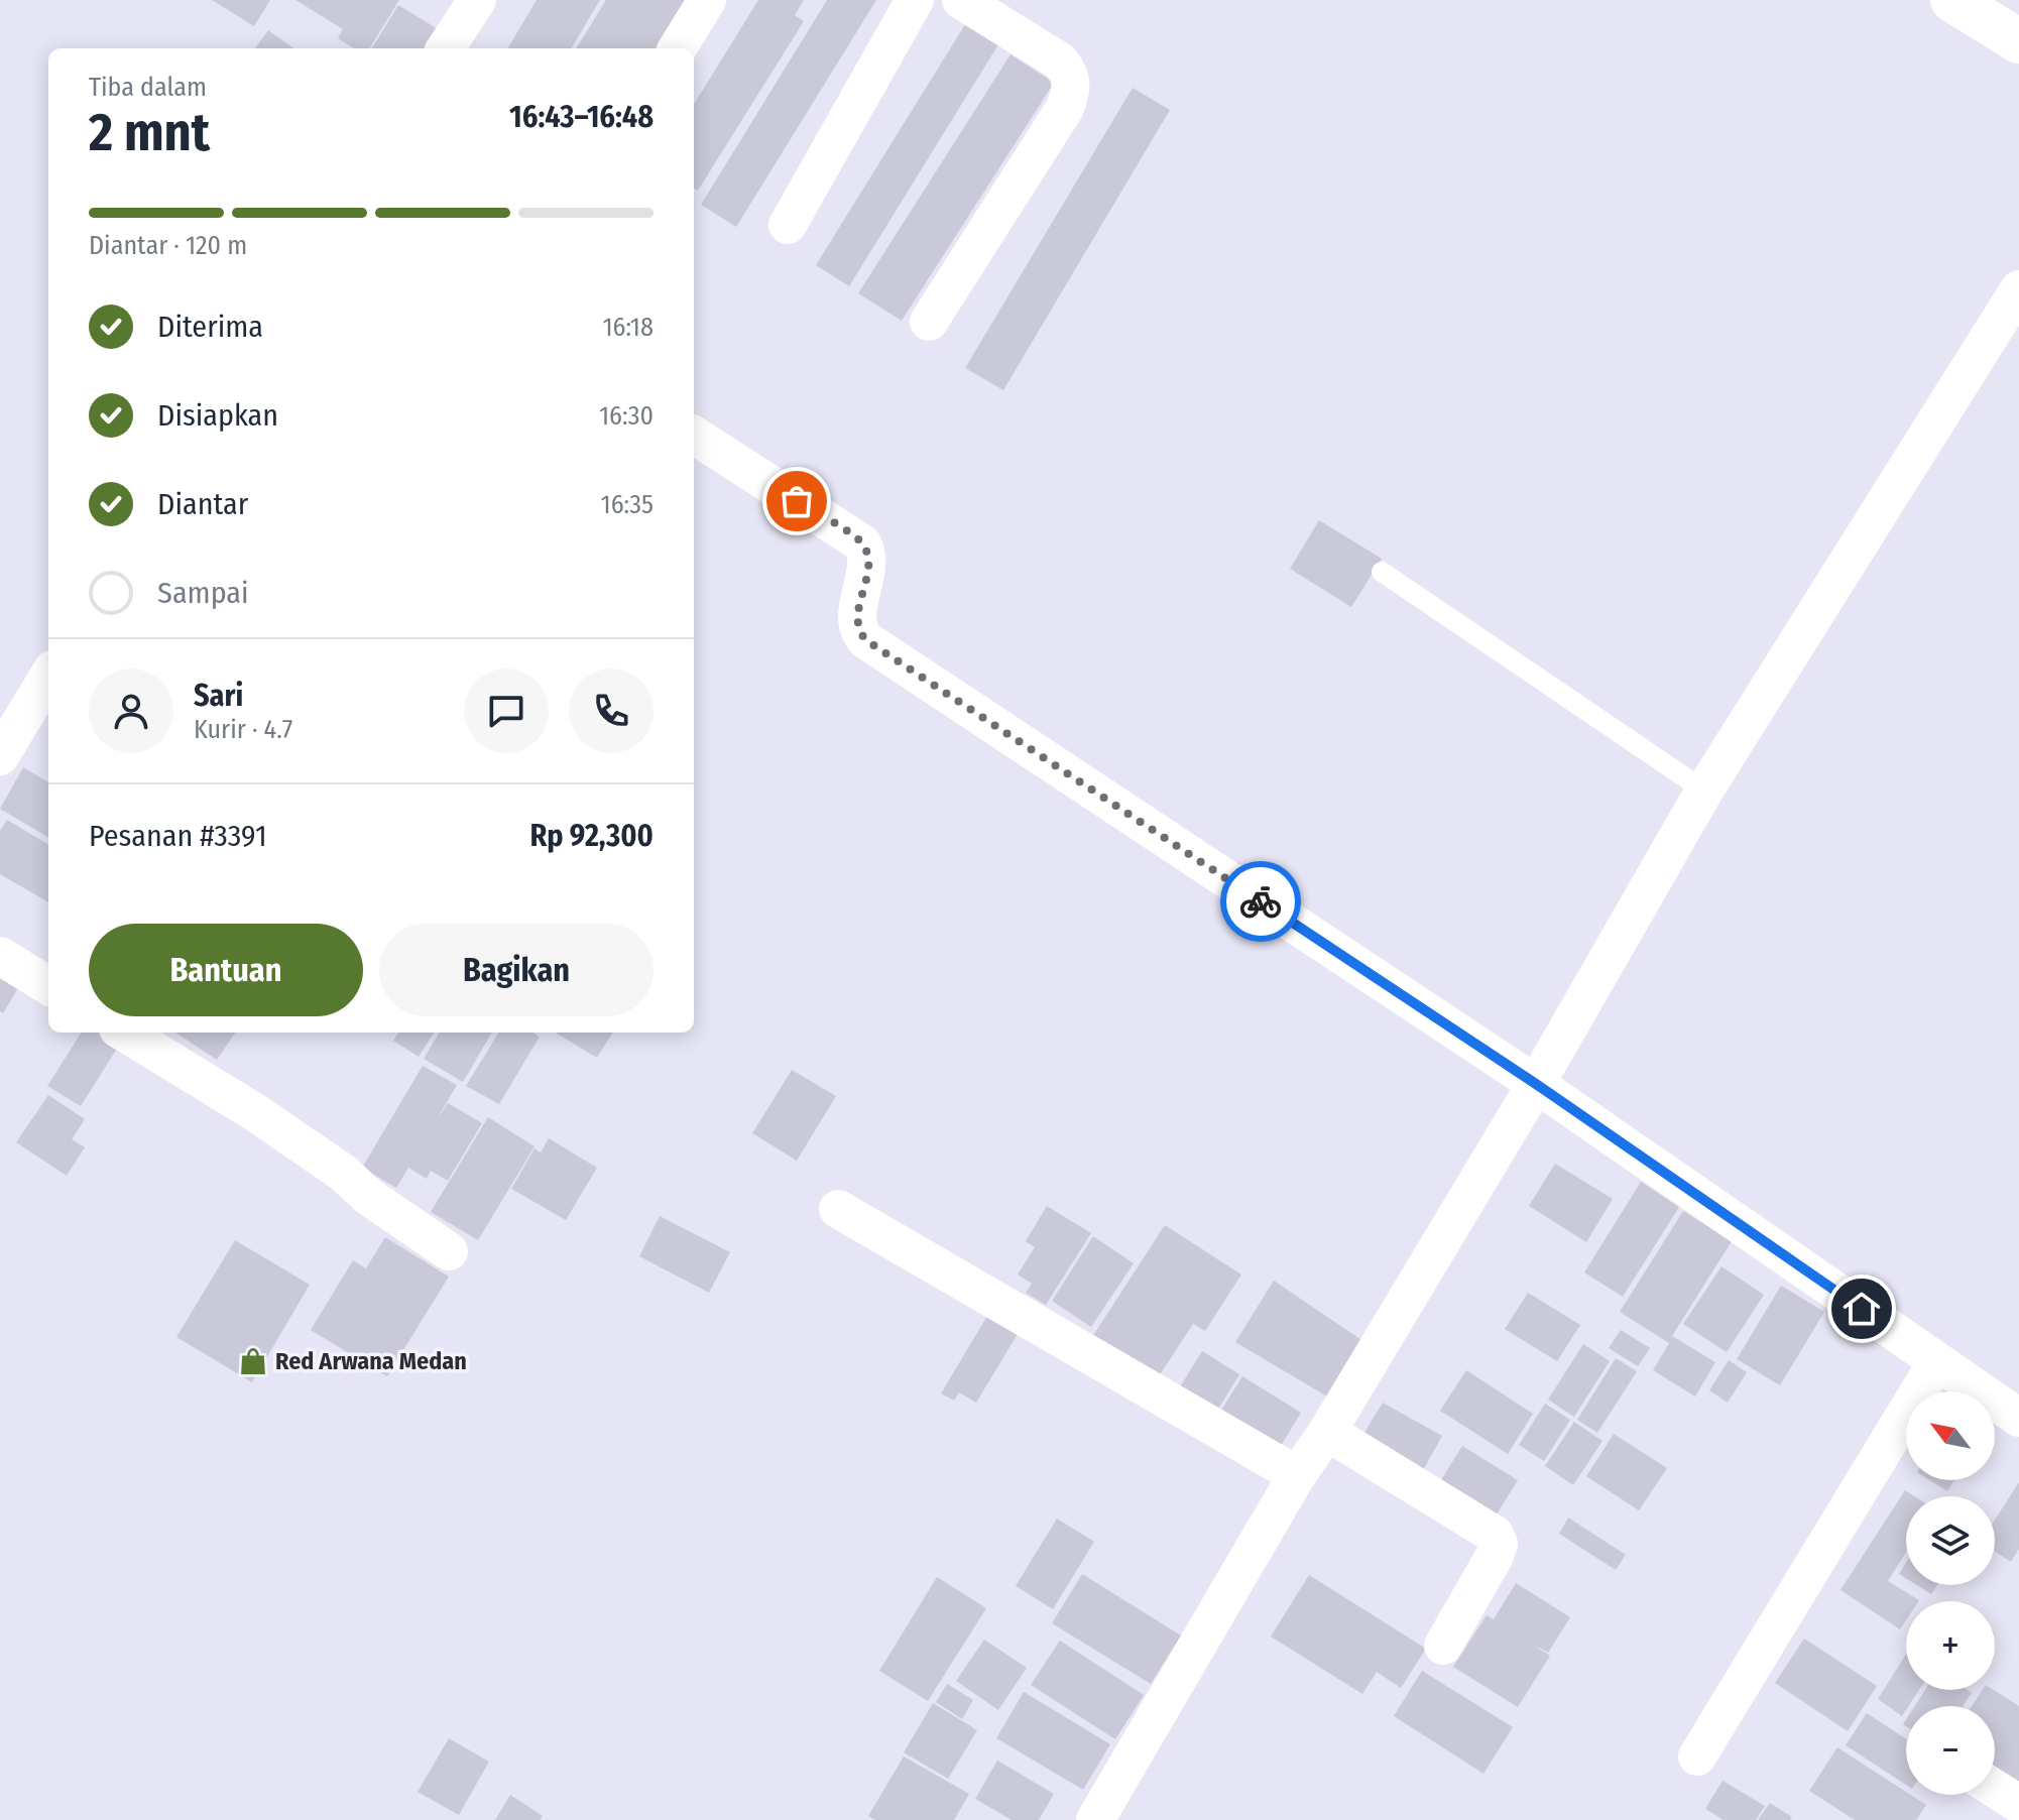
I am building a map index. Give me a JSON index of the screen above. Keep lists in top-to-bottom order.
{
  "places": {
    "shop": ["Red Arwana Medan"]
  },
  "north": "top left",
  "page": {
    "heading": ["2 mnt", "Tiba dalam", "16:43–16:48"],
    "panel": [
      "Sari",
      "Kurir · 4.7",
      "Pesanan #3391",
      "Rp 92,300"
    ],
    "bar": "Diantar · 120 m",
    "list": [
      ["Diterima", "16:18"],
      ["Disiapkan", "16:30"],
      ["Diantar", "16:35"],
      "Sampai"
    ],
    "buttons": ["Bantuan", "Bagikan"],
    "map_buttons": ["+", "−"]
  }
}
